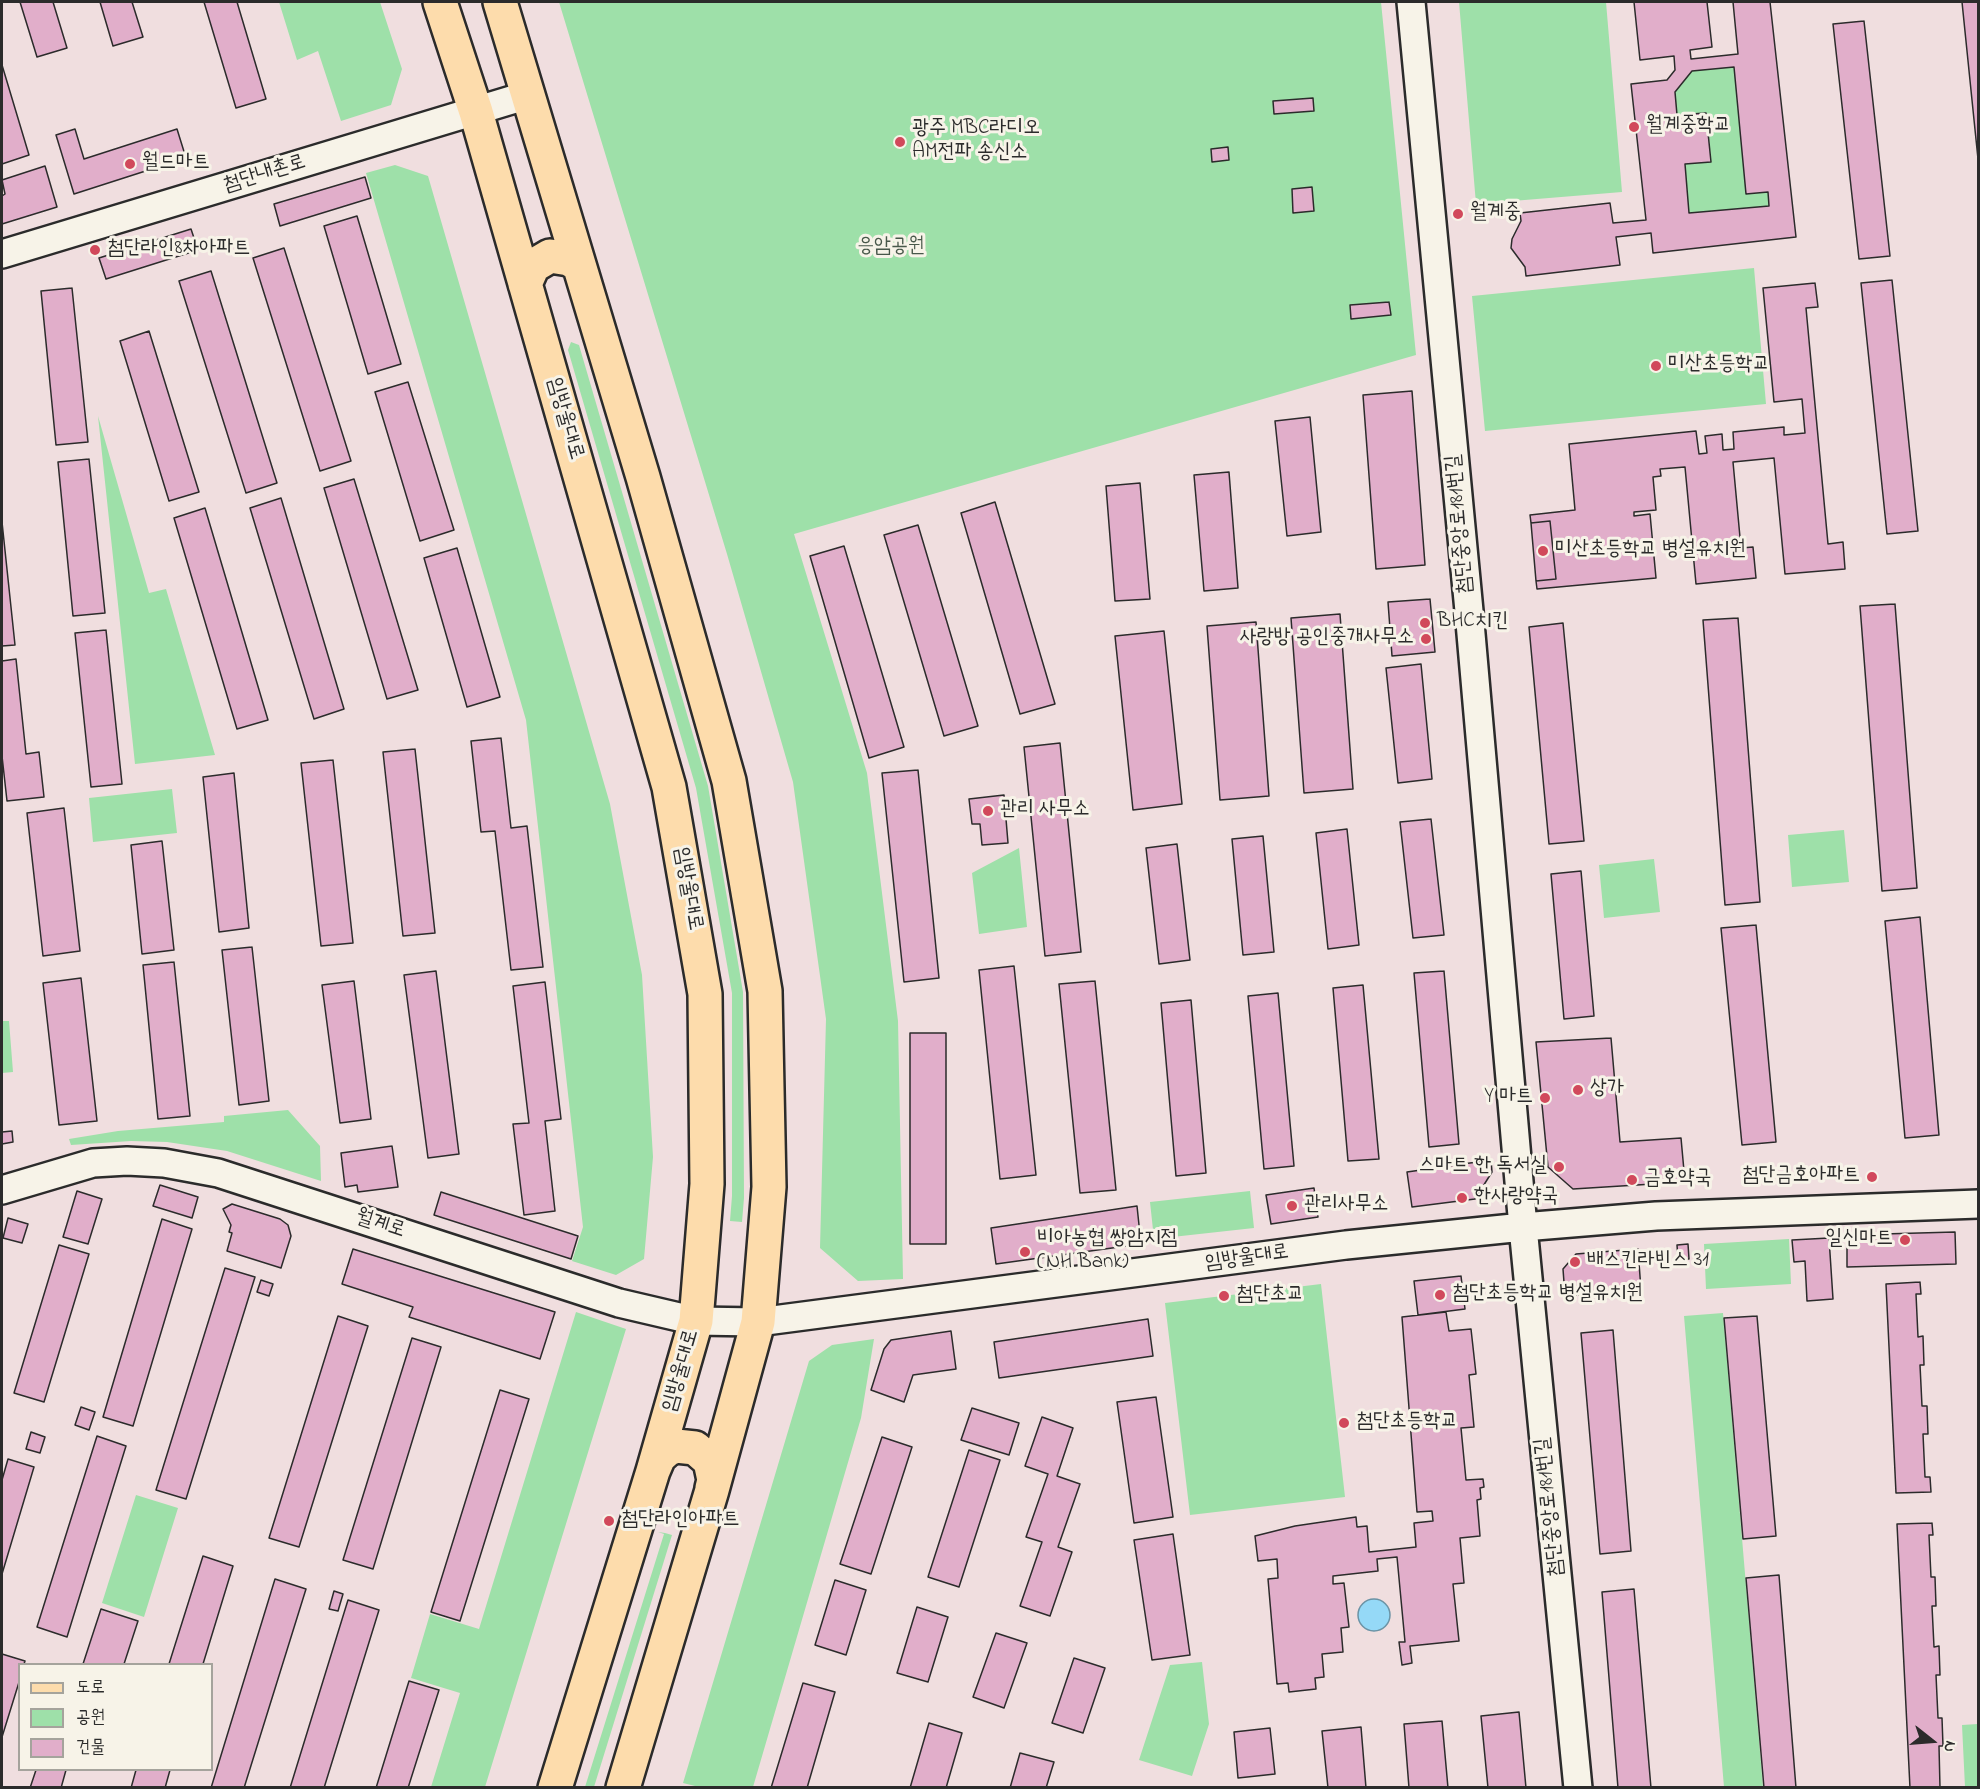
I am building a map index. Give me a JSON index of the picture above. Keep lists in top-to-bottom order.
{
  "streets": {
    "main road": ["임방울대로"],
    "street": ["첨단내촌로", "첨단중앙로181번길", "월계로"]
  },
  "crossings": [
    ["첨단내촌로", "임방울대로"],
    ["임방울대로", "첨단중앙로181번길"],
    ["임방울대로", "월계로"]
  ],
  "parks": ["응암공원"],
  "places": [
    "월계중학교",
    "광주 MBC라디오 AM전파 송신소",
    "월드마트",
    "월계중",
    "첨단라인8차아파트",
    "미산초등학교",
    "미산초등학교 병설유치원",
    "BHC치킨",
    "사랑방 공인중개사무소",
    "관리 사무소",
    "상가",
    "Y 마트",
    "스마트 한 독서실",
    "첨단금호아파트",
    "금호약국",
    "한사랑약국",
    "관리사무소",
    "일신마트",
    "비아농협 쌍암지점 (NH Bank)",
    "배스킨라빈스 31",
    "첨단초등학교 병설유치원",
    "첨단초교",
    "첨단초등학교",
    "첨단라인아파트"
  ],
  "legend": ["도로", "공원", "건물"],
  "north": "right"
}
